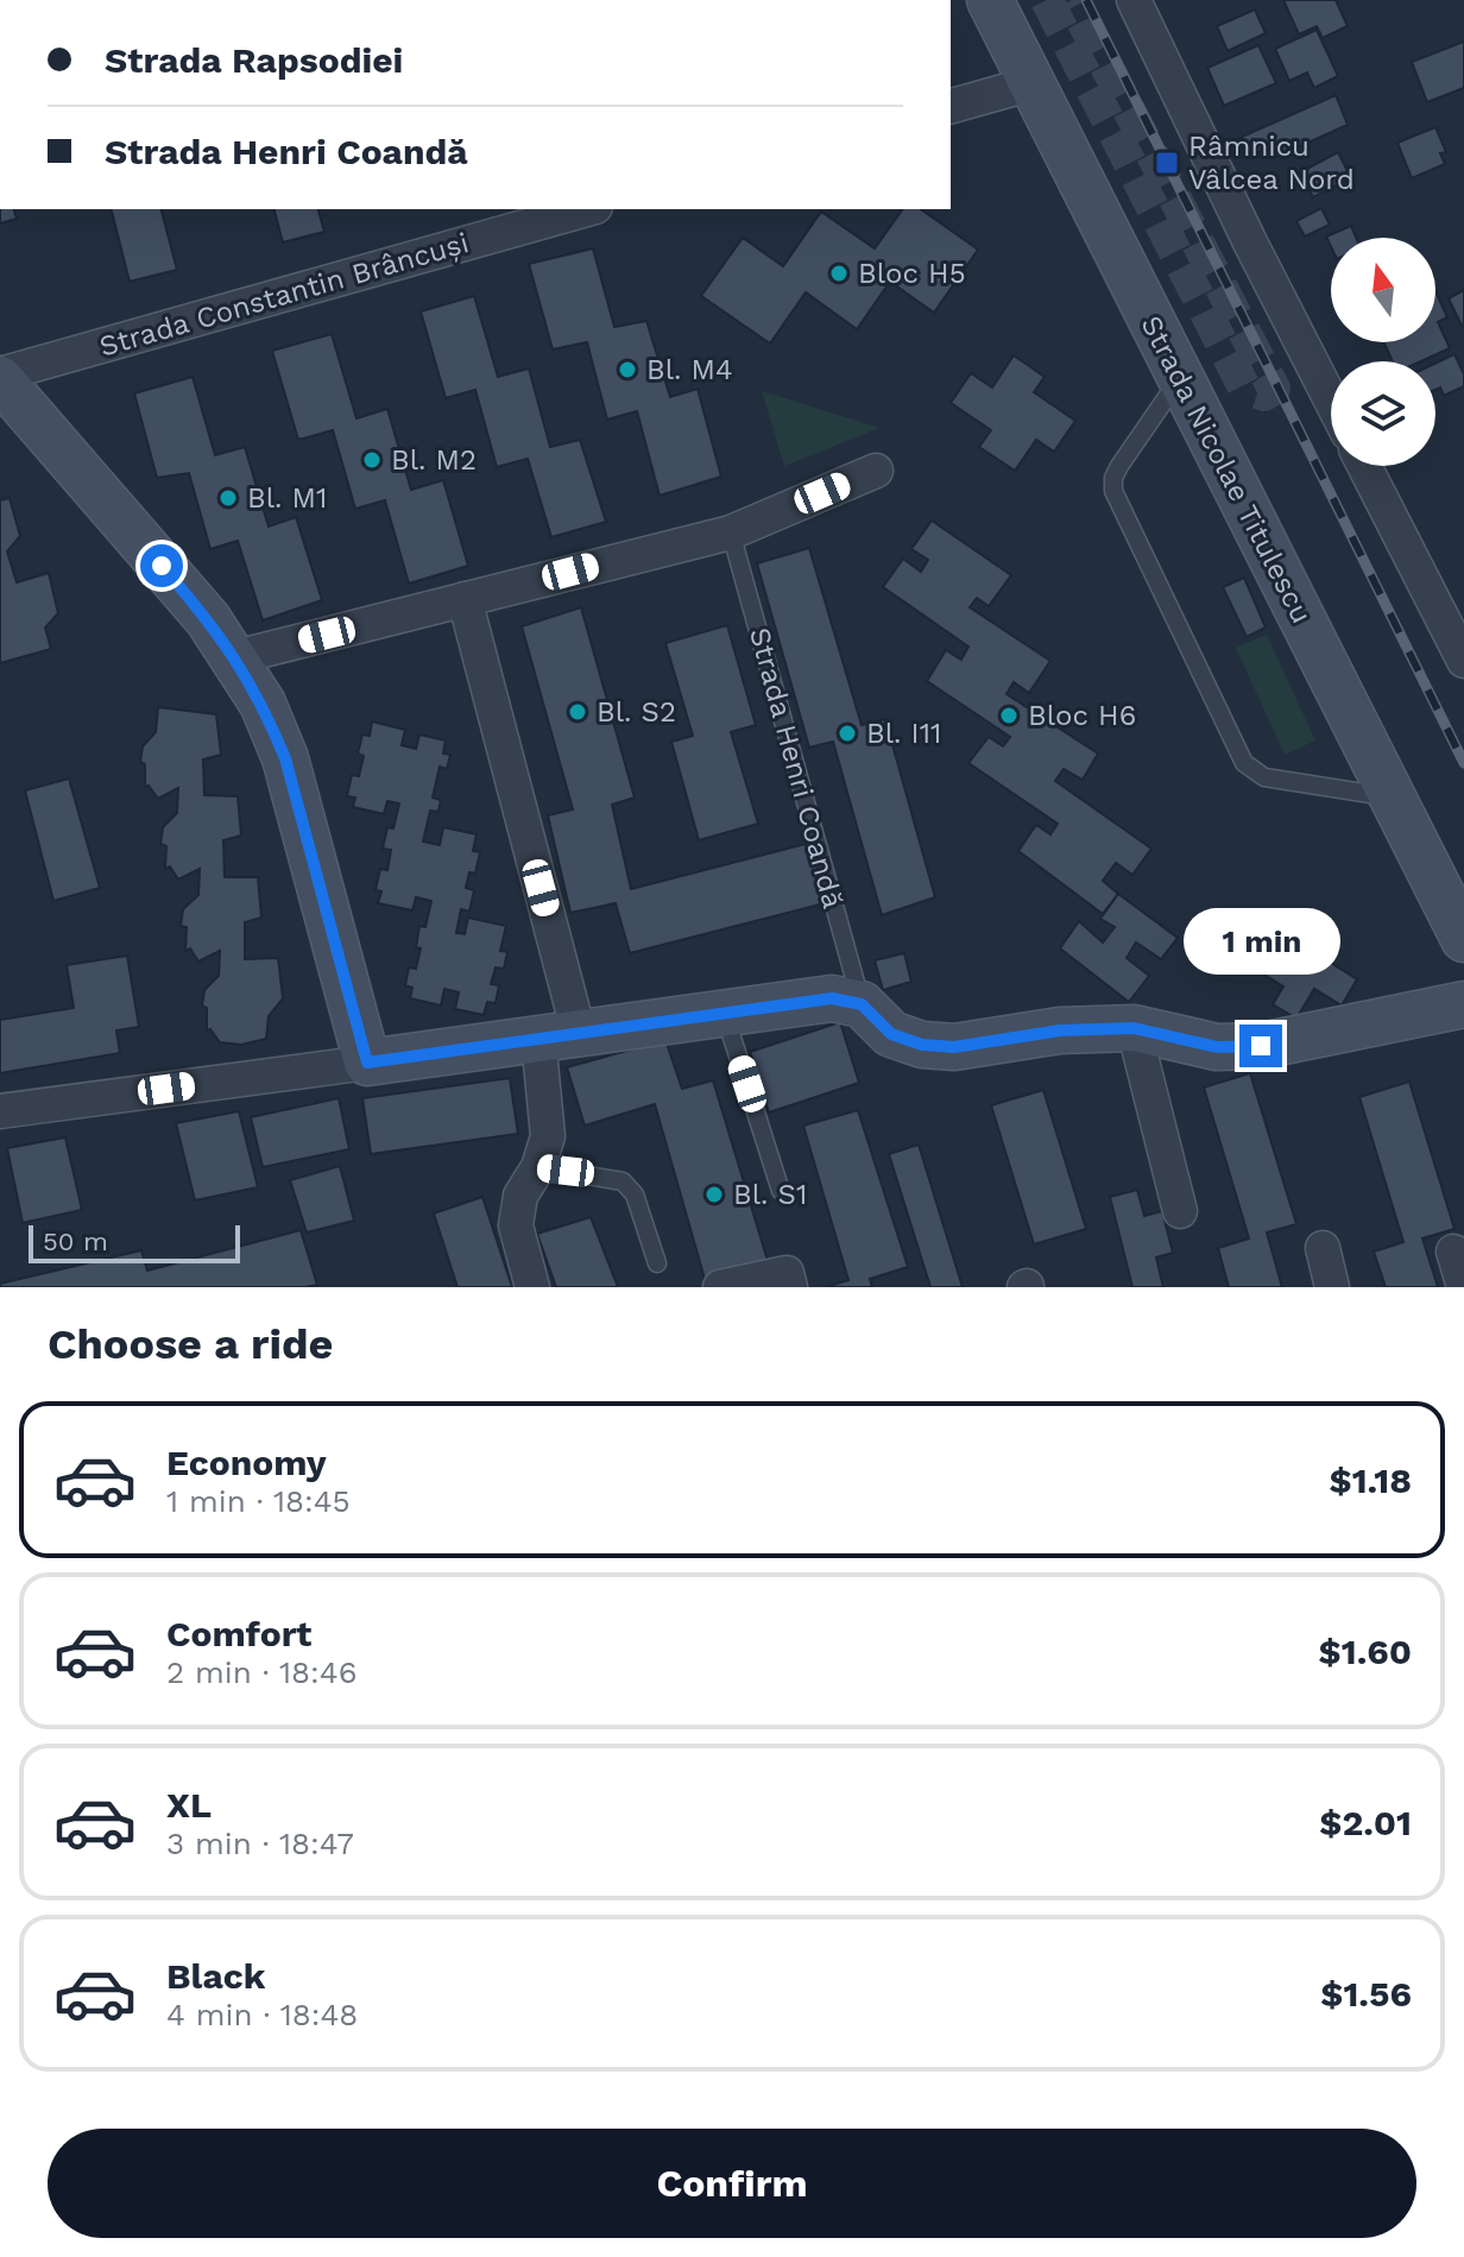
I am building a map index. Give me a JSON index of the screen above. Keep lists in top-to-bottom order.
{
  "streets": {
    "street": ["Strada Constantin Brâncuși", "Strada Nicolae Titulescu"],
    "lane": ["Strada Henri Coandă"]
  },
  "places": {
    "transit": ["Râmnicu Vâlcea Nord"],
    "other": [
      "Bloc H5",
      "Bl. M4",
      "Bl. M2",
      "Bl. M1",
      "Bl. S2",
      "Bloc H6",
      "Bl. I11",
      "Bl. S1"
    ]
  },
  "scale_bar": "50 m",
  "north": "top",
  "page": {
    "banner": ["Strada Rapsodiei", "Strada Henri Coandă"],
    "bubble": "1 min",
    "scale": "50 m",
    "heading": "Choose a ride",
    "list": [
      {
        "name": "Economy",
        "note": "1 min · 18:45",
        "value": "$1.18"
      },
      {
        "name": "Comfort",
        "note": "2 min · 18:46",
        "value": "$1.60"
      },
      {
        "name": "XL",
        "note": "3 min · 18:47",
        "value": "$2.01"
      },
      {
        "name": "Black",
        "note": "4 min · 18:48",
        "value": "$1.56"
      }
    ],
    "buttons": "Confirm"
  }
}
